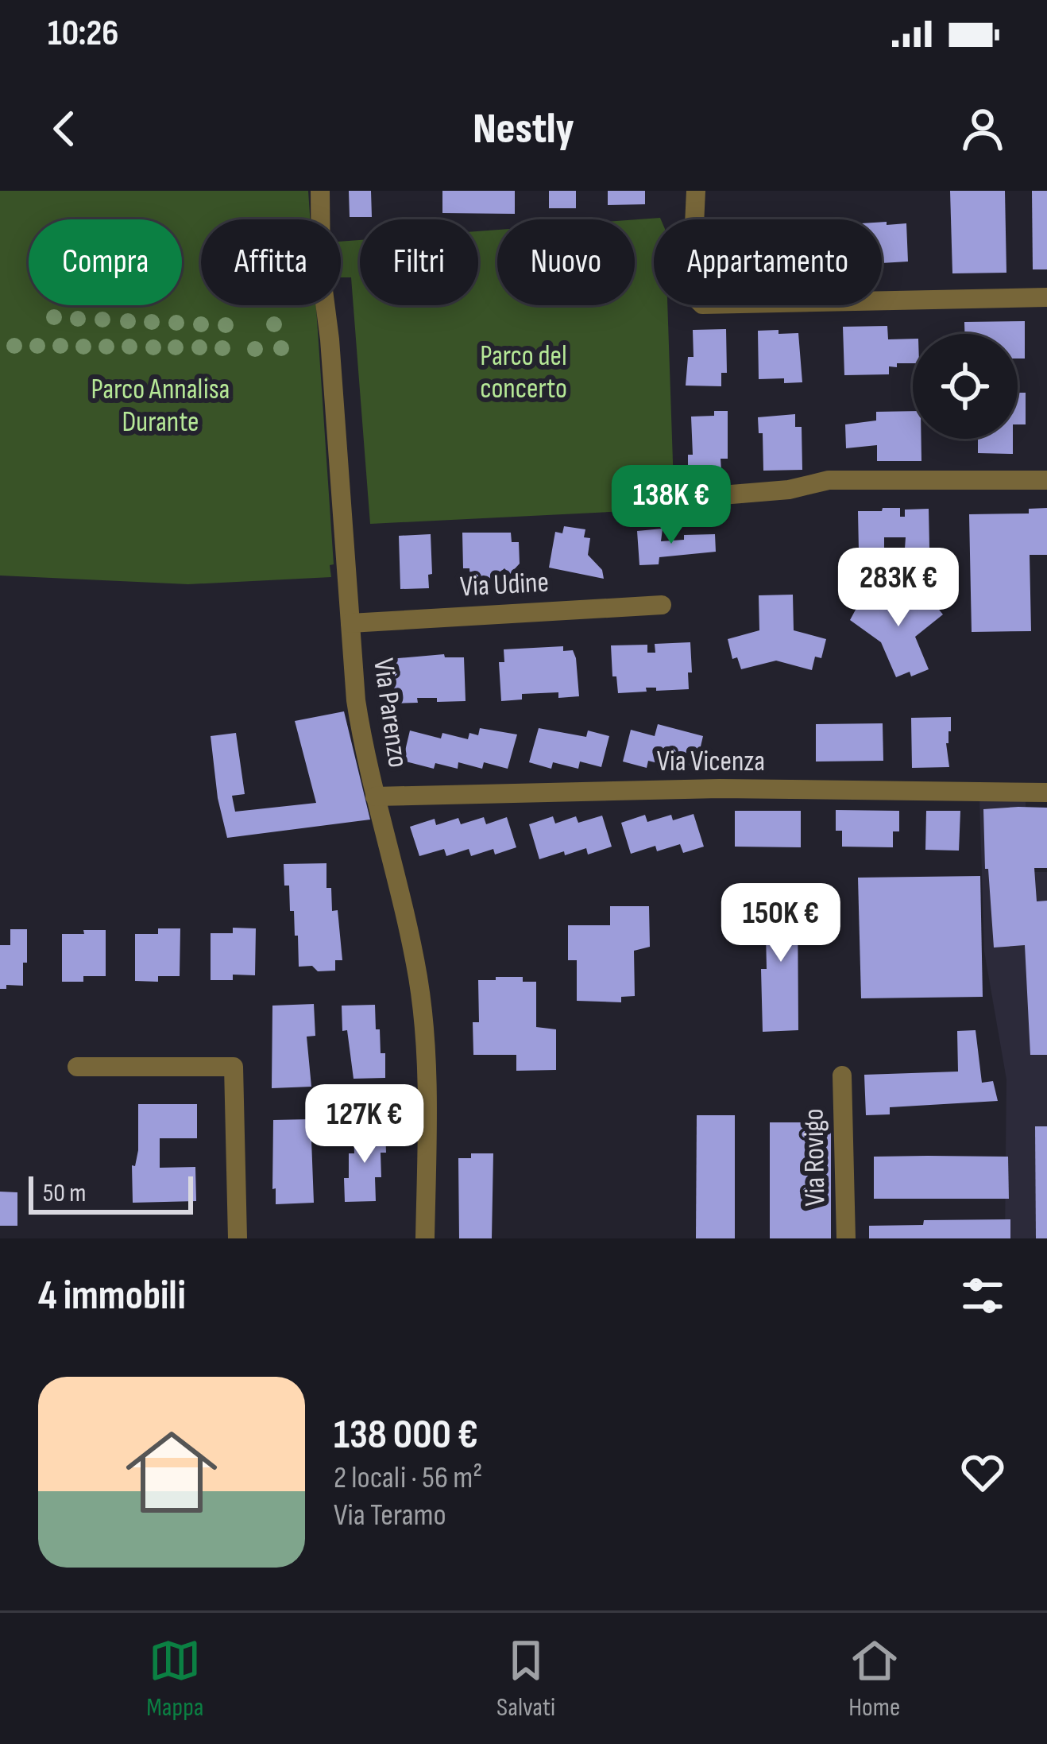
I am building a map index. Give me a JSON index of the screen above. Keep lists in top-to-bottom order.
{
  "streets": {
    "street": [
      "Via Udine",
      "Via Parenzo",
      "Via Vicenza",
      "Via Rovigo"
    ]
  },
  "crossings": [
    ["Via Udine", "Via Parenzo"],
    ["Via Parenzo", "Via Vicenza"]
  ],
  "parks": ["Parco del concerto", "Parco Annalisa Durante"],
  "scale_bar": "50 m",
  "page": {
    "status": "10:26",
    "header": "Nestly",
    "chip": [
      "Compra",
      "Affitta",
      "Filtri",
      "Nuovo",
      "Appartamento"
    ],
    "price": [
      "138K €",
      "283K €",
      "150K €",
      "127K €"
    ],
    "scale": "50 m",
    "heading": "4 immobili",
    "list": [
      {
        "name": "138 000 €",
        "note": "2 locali · 56 m² · Via Teramo"
      }
    ],
    "tabs": ["Mappa", "Salvati", "Home"]
  }
}
